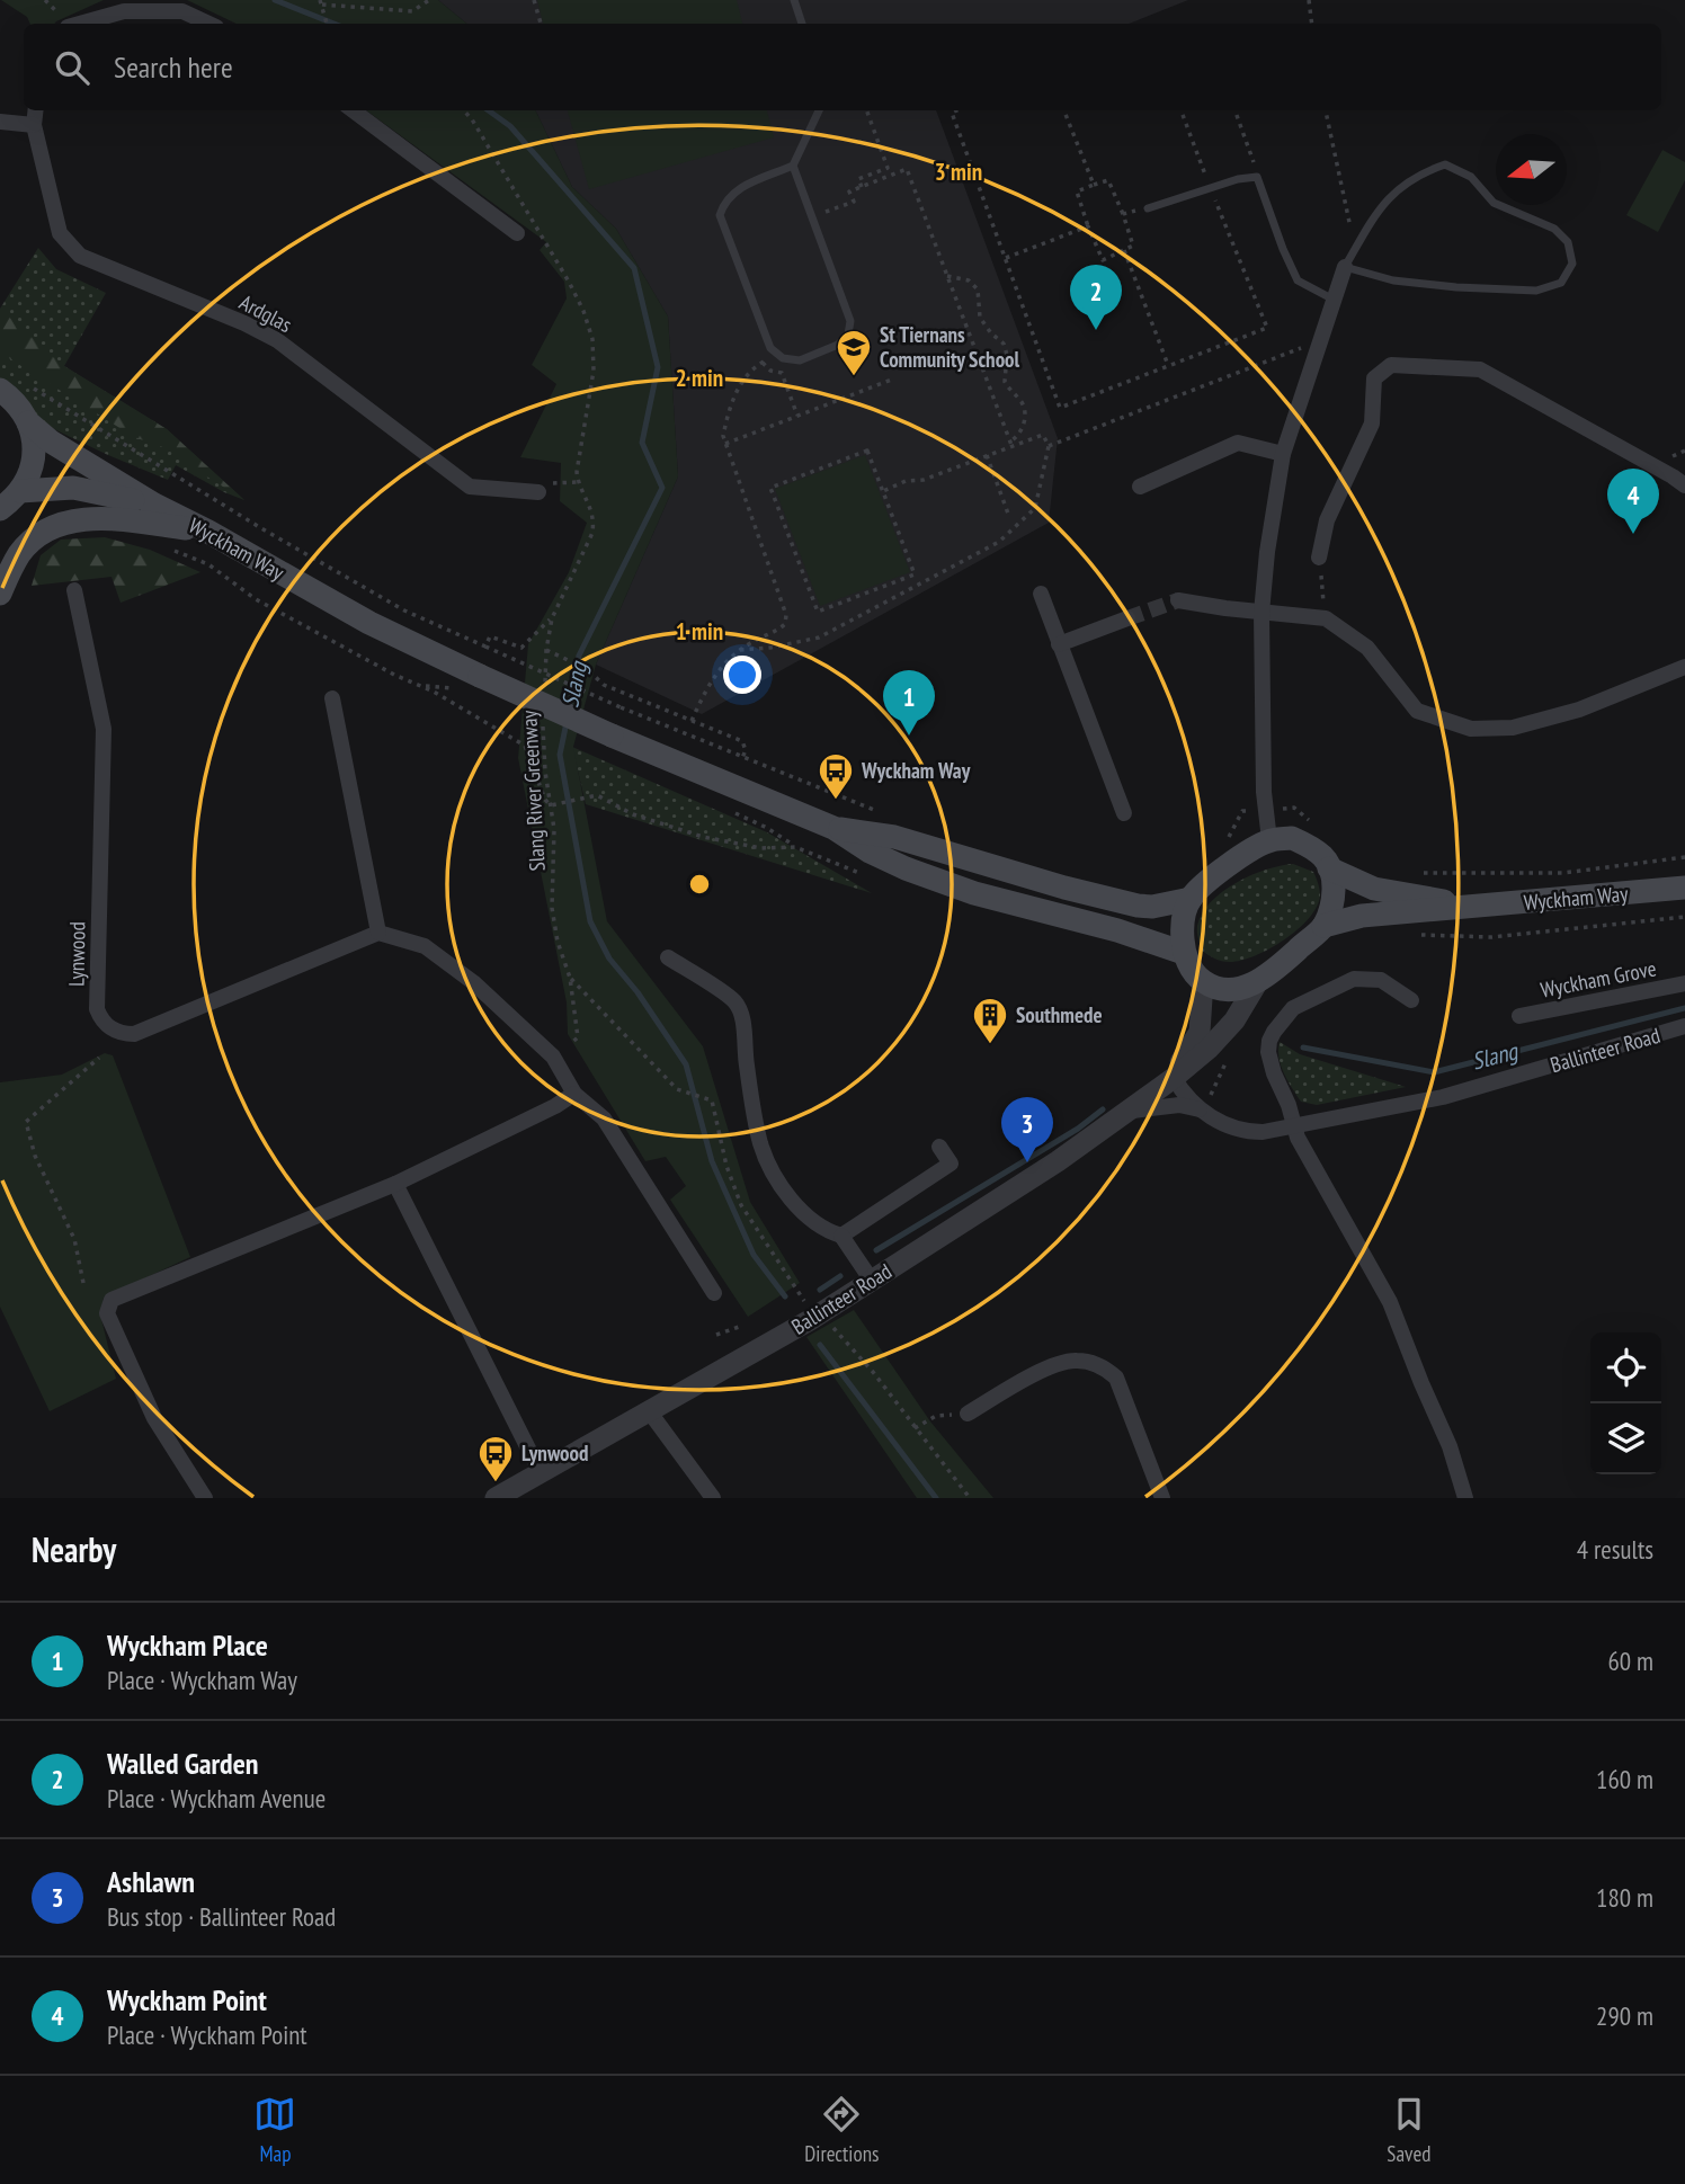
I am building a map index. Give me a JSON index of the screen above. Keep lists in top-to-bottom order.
{
  "streets": {
    "main road": ["Wyckham Way"],
    "street": [
      "Ardglas",
      "Lynwood",
      "Wyckham Grove",
      "Ballinteer Road"
    ],
    "path": ["Slang River Greenway"]
  },
  "crossings": [
    ["Wyckham Way", "Ballinteer Road"]
  ],
  "water": ["Slang"],
  "places": {
    "school or university": ["St Tiernans Community School"],
    "bus stop": ["Wyckham Way", "Lynwood"],
    "building": ["Southmede"]
  },
  "north": "left",
  "page": {
    "search": "Search here",
    "pins": [
      "2",
      "4",
      "1",
      "3"
    ],
    "heading": ["Nearby", "4 results"],
    "list": [
      {
        "mark": "1",
        "name": "Wyckham Place",
        "note": "Place · Wyckham Way",
        "value": "60 m"
      },
      {
        "mark": "2",
        "name": "Walled Garden",
        "note": "Place · Wyckham Avenue",
        "value": "160 m"
      },
      {
        "mark": "3",
        "name": "Ashlawn",
        "note": "Bus stop · Ballinteer Road",
        "value": "180 m"
      },
      {
        "mark": "4",
        "name": "Wyckham Point",
        "note": "Place · Wyckham Point",
        "value": "290 m"
      }
    ],
    "nav": ["Map", "Directions", "Saved"]
  },
  "rings": ["3 min", "2 min", "1 min"]
}
